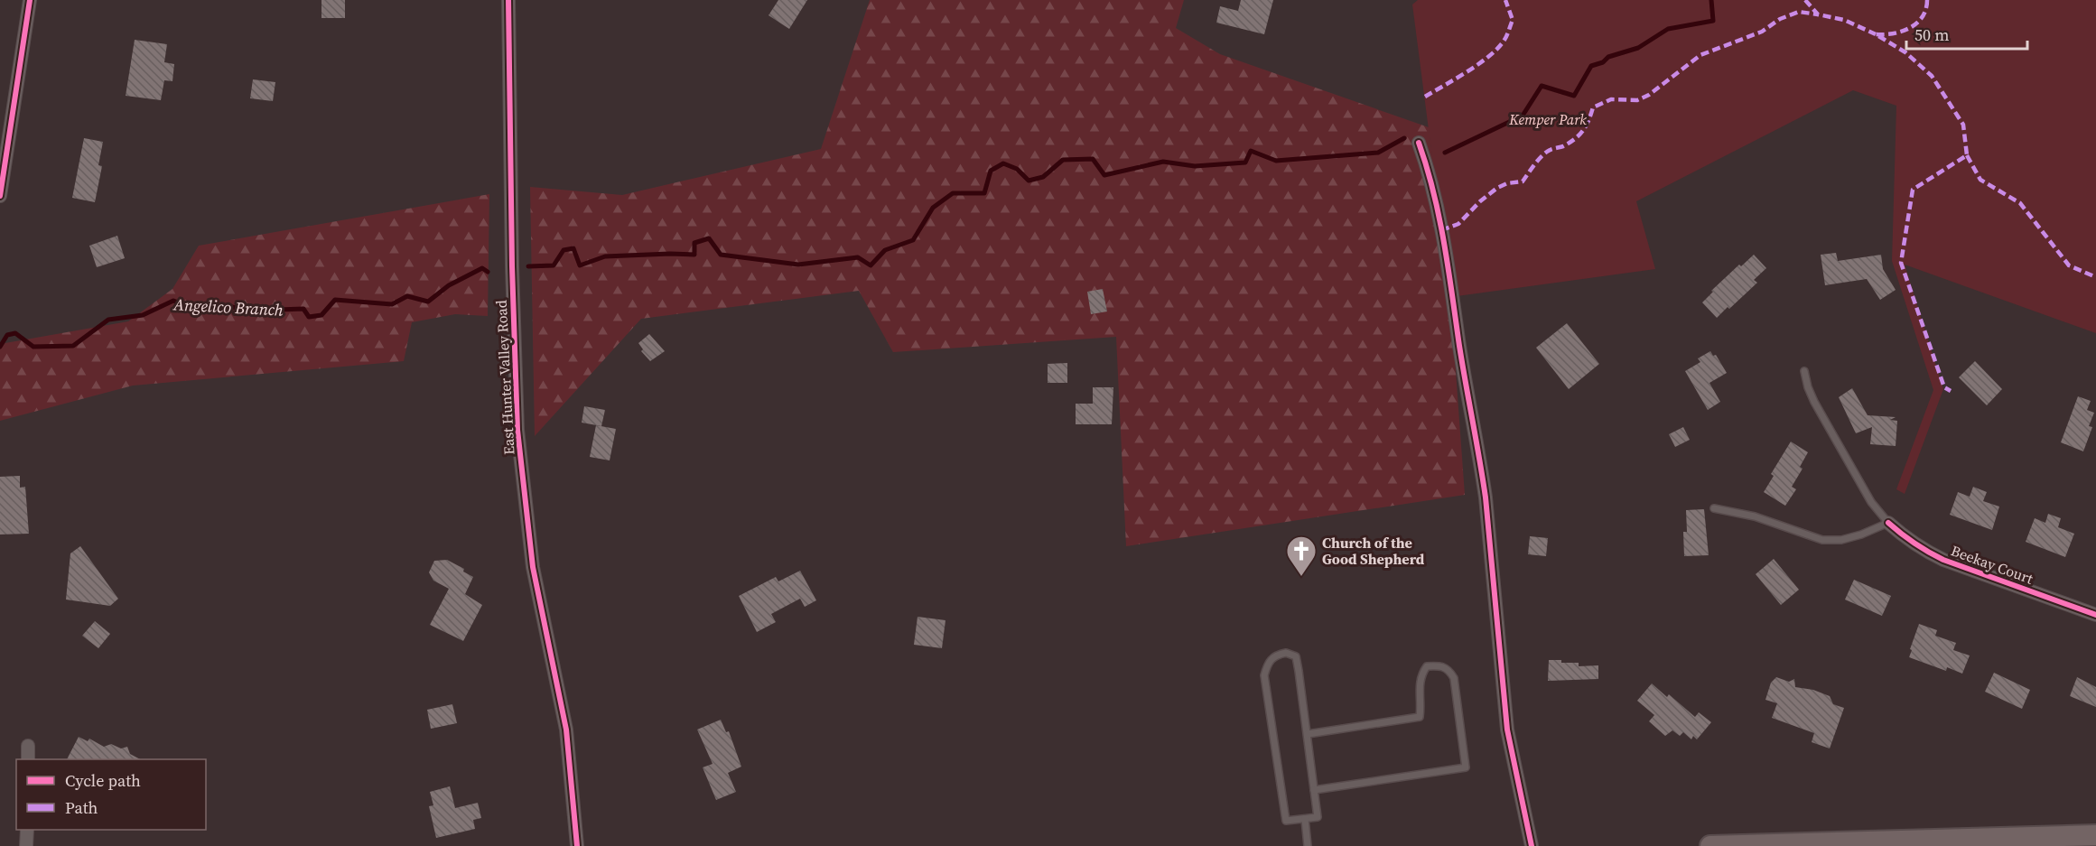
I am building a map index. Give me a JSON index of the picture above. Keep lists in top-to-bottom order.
{
  "streets": {
    "street": ["East Hunter Valley Road", "Beekay Court"]
  },
  "water": ["Angelico Branch"],
  "parks": ["Kemper Park"],
  "places": {
    "church": ["Church of the Good Shepherd"]
  },
  "legend": ["Cycle path", "Path"],
  "scale_bar": "50 m"
}
